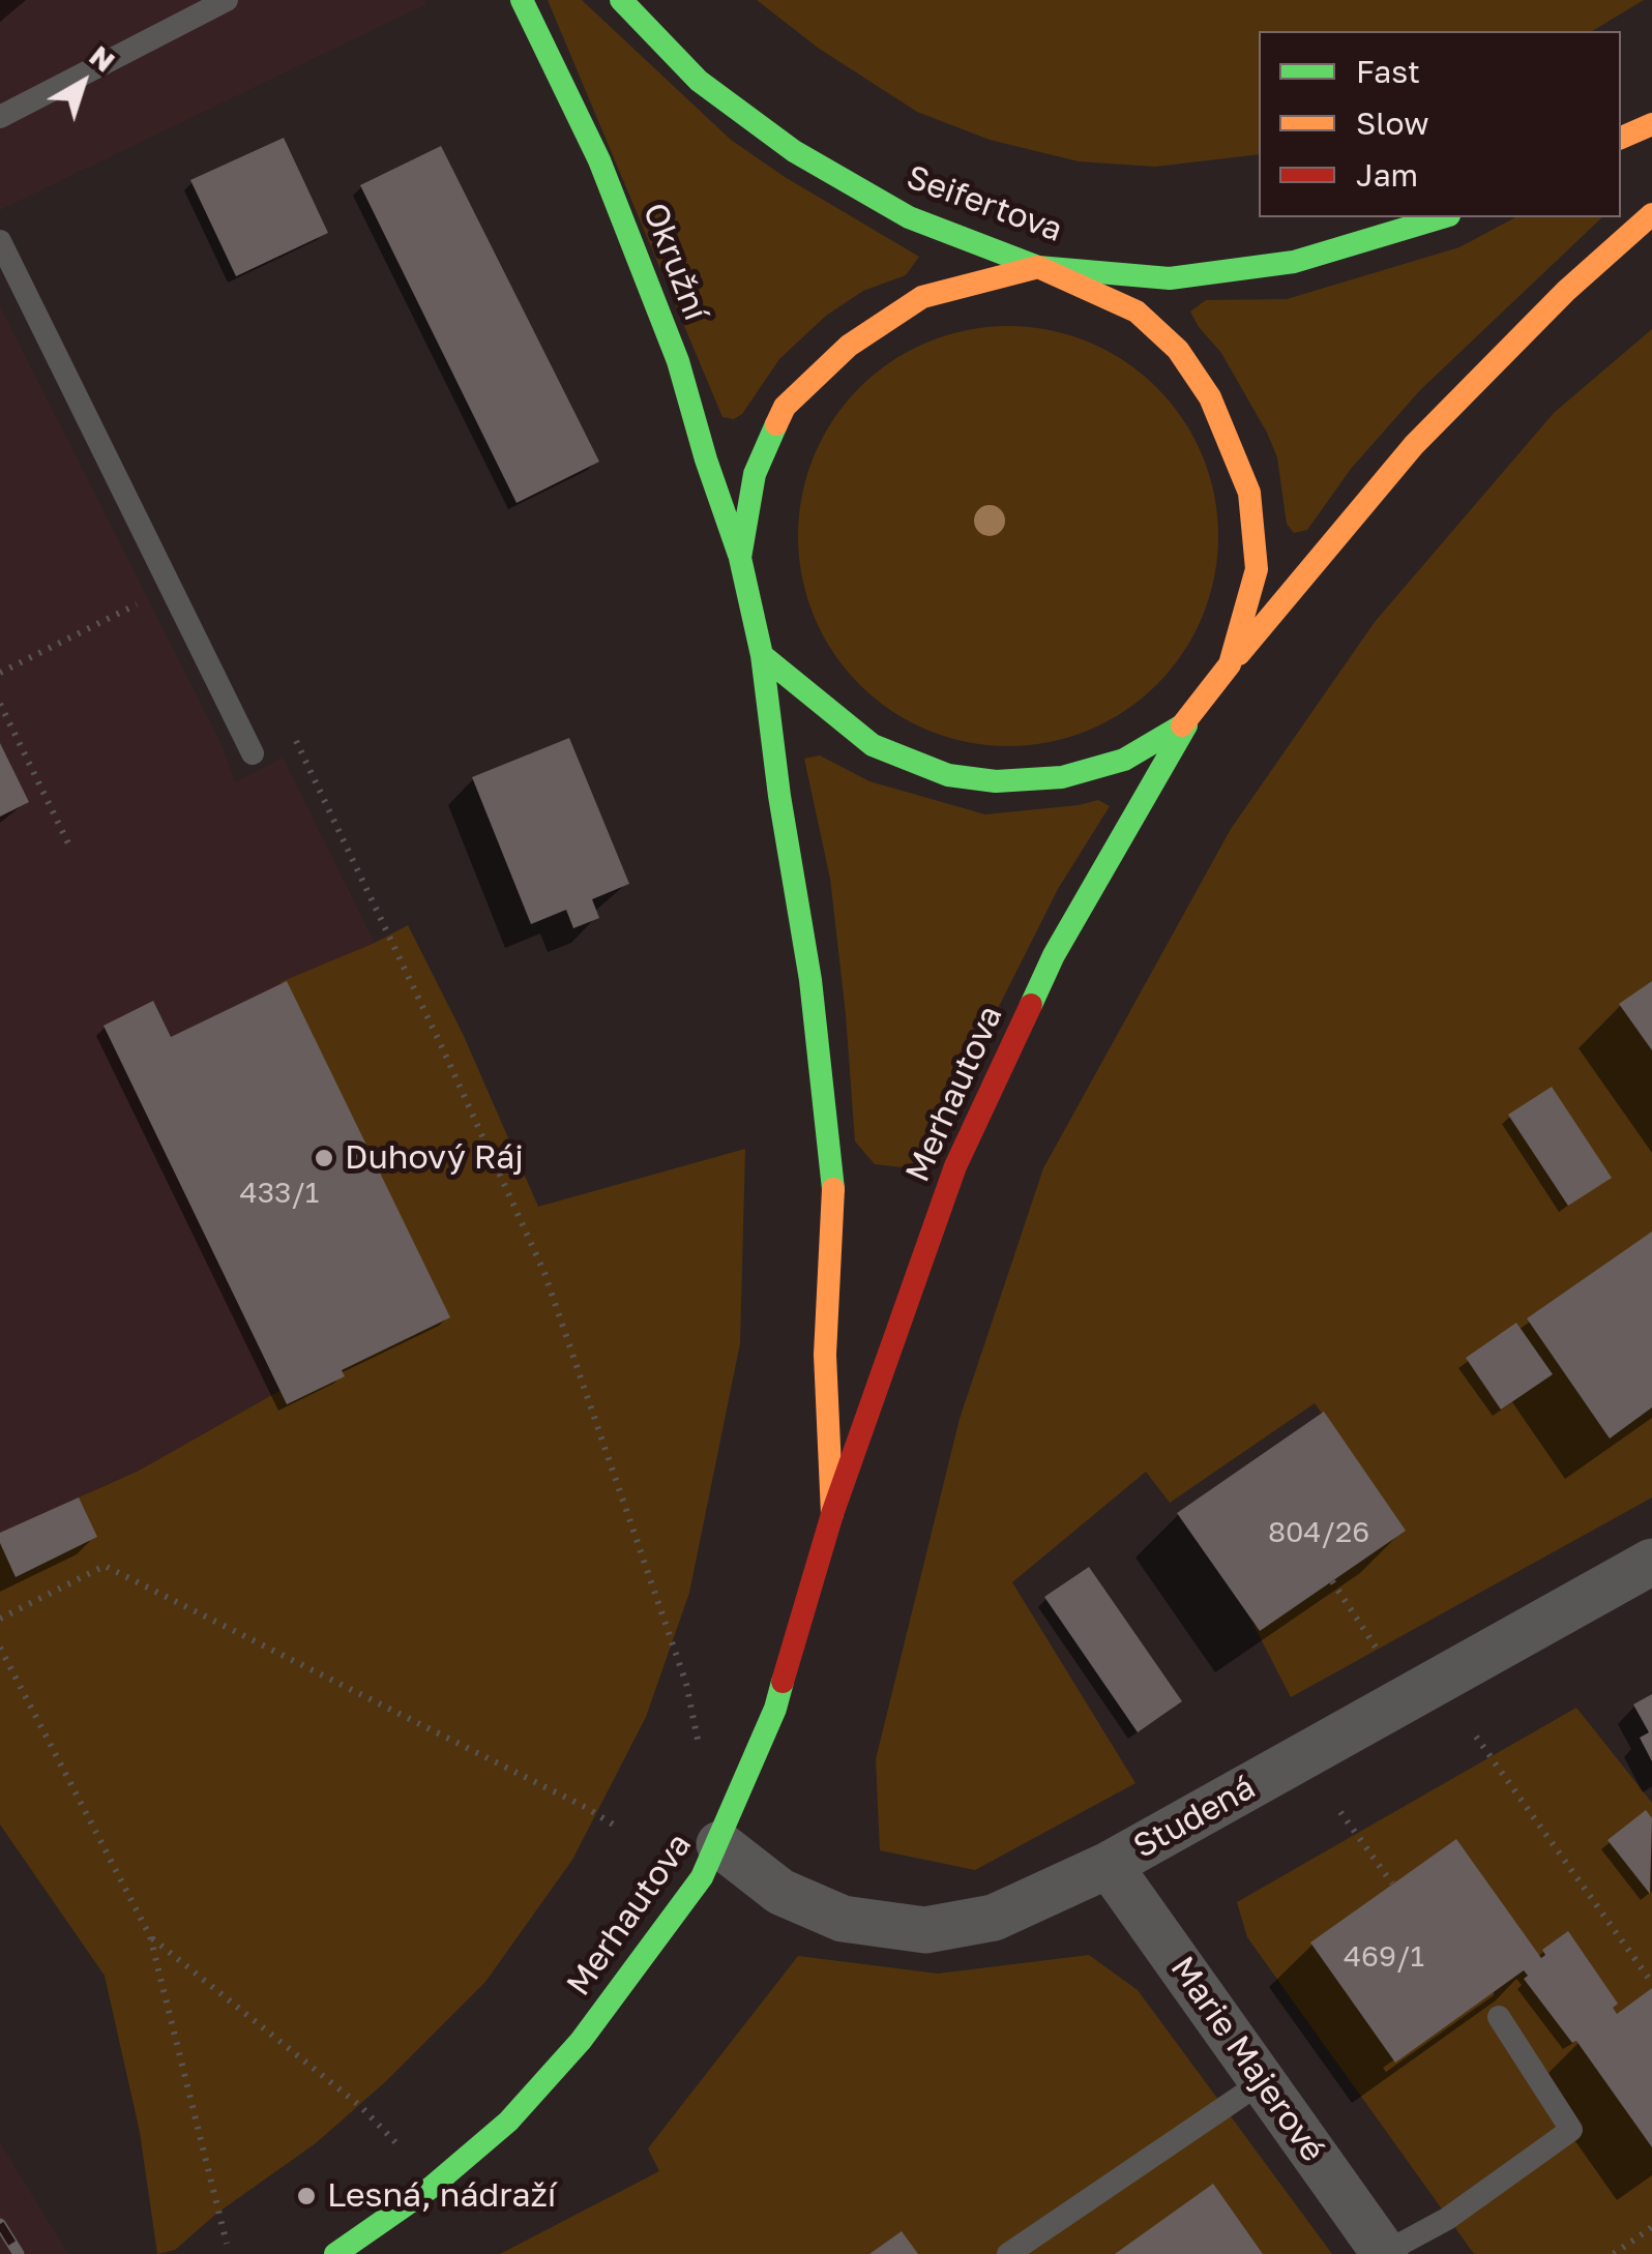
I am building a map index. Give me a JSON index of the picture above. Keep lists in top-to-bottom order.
{
  "streets": {
    "street": [
      "Seifertova",
      "Okružní",
      "Merhautova",
      "Studená",
      "Marie Majerové"
    ]
  },
  "crossings": [
    ["Okružní", "Merhautova"],
    ["Merhautova", "Studená"],
    ["Studená", "Marie Majerové"]
  ],
  "places": ["Duhový Ráj", "Lesná, nádraží"],
  "house_numbers": ["433/1", "804/26", "469/1"],
  "legend": ["Fast", "Slow", "Jam"],
  "north": "top right"
}
